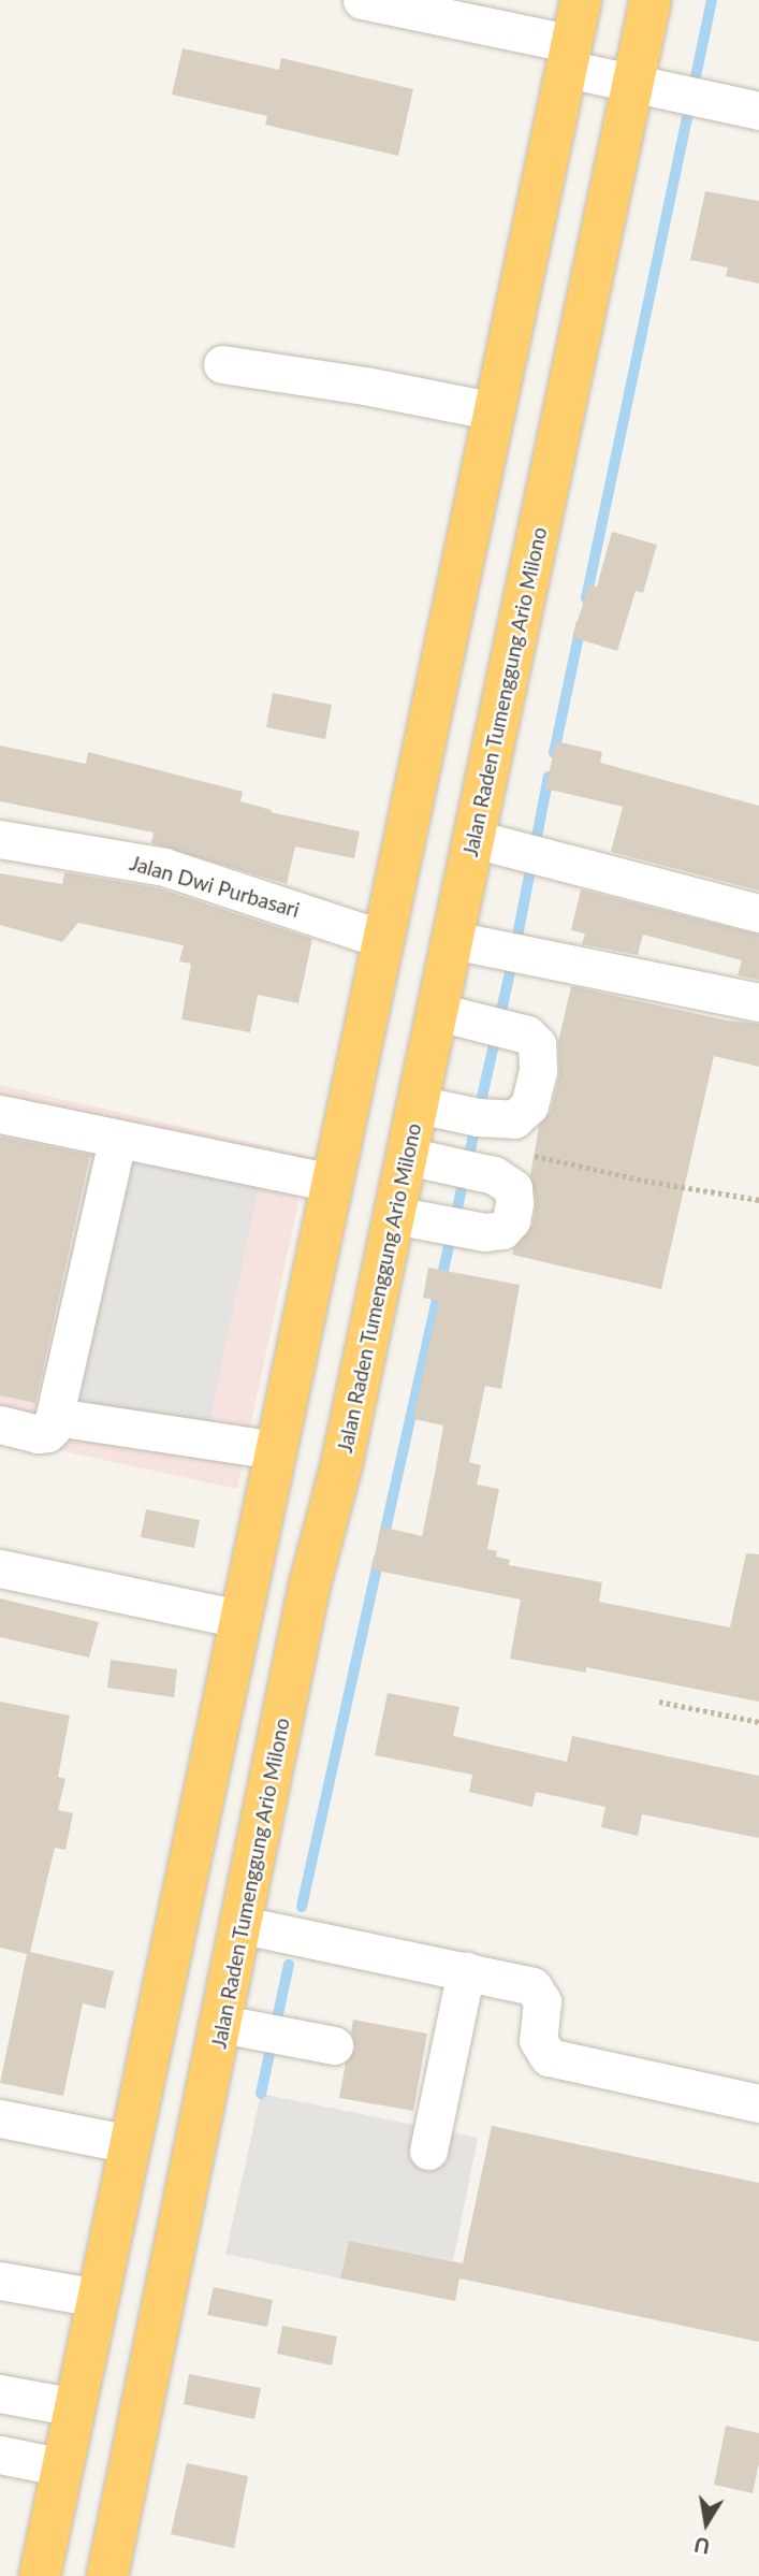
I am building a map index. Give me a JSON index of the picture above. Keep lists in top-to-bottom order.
{
  "streets": {
    "highway": ["Jalan Raden Tumenggung Ario Milono"],
    "street": ["Jalan Dwi Purbasari"]
  },
  "north": "bottom"
}
